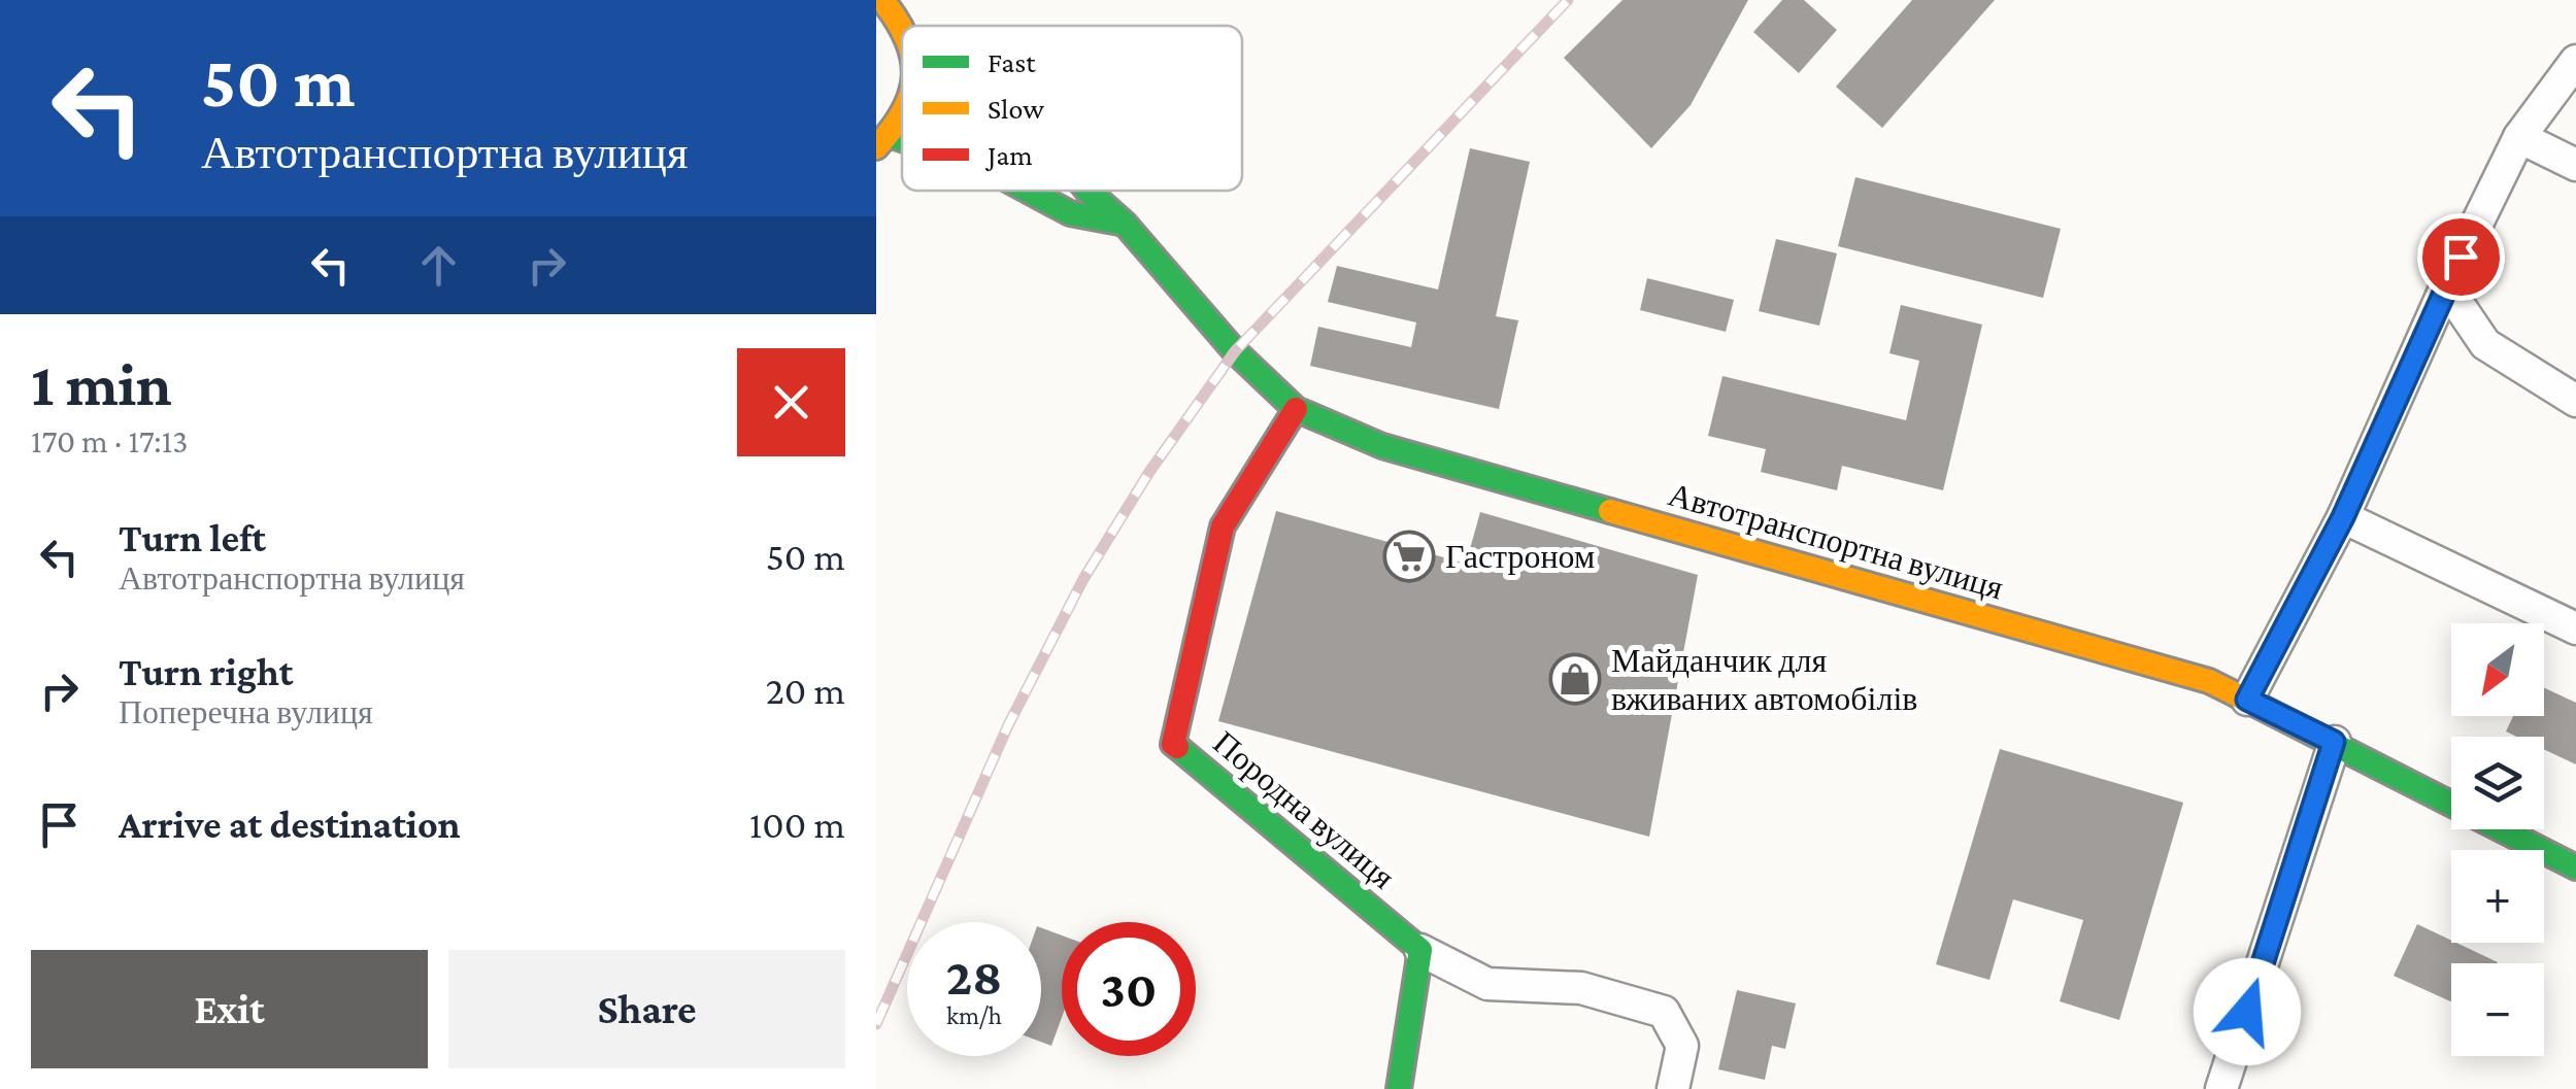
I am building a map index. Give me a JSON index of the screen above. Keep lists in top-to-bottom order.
{
  "streets": {
    "main road": ["Автотранспортна вулиця", "Породна вулиця"]
  },
  "crossings": [
    ["Автотранспортна вулиця", "Породна вулиця"]
  ],
  "places": {
    "supermarket": ["Гастроном"],
    "shop": ["Майданчик для вживаних автомобілів"]
  },
  "legend": ["Fast", "Slow", "Jam"],
  "north": "bottom left",
  "page": {
    "turn": ["50 m", "Автотранспортна вулиця"],
    "heading": ["1 min", "170 m · 17:13"],
    "list": [
      {
        "name": "Turn left",
        "note": "Автотранспортна вулиця",
        "value": "50 m"
      },
      {
        "name": "Turn right",
        "note": "Поперечна вулиця",
        "value": "20 m"
      },
      {
        "name": "Arrive at destination",
        "value": "100 m"
      }
    ],
    "map_buttons": ["+", "−"],
    "speed": "28 km/h",
    "limit": "30",
    "buttons": ["Exit", "Share"]
  }
}
